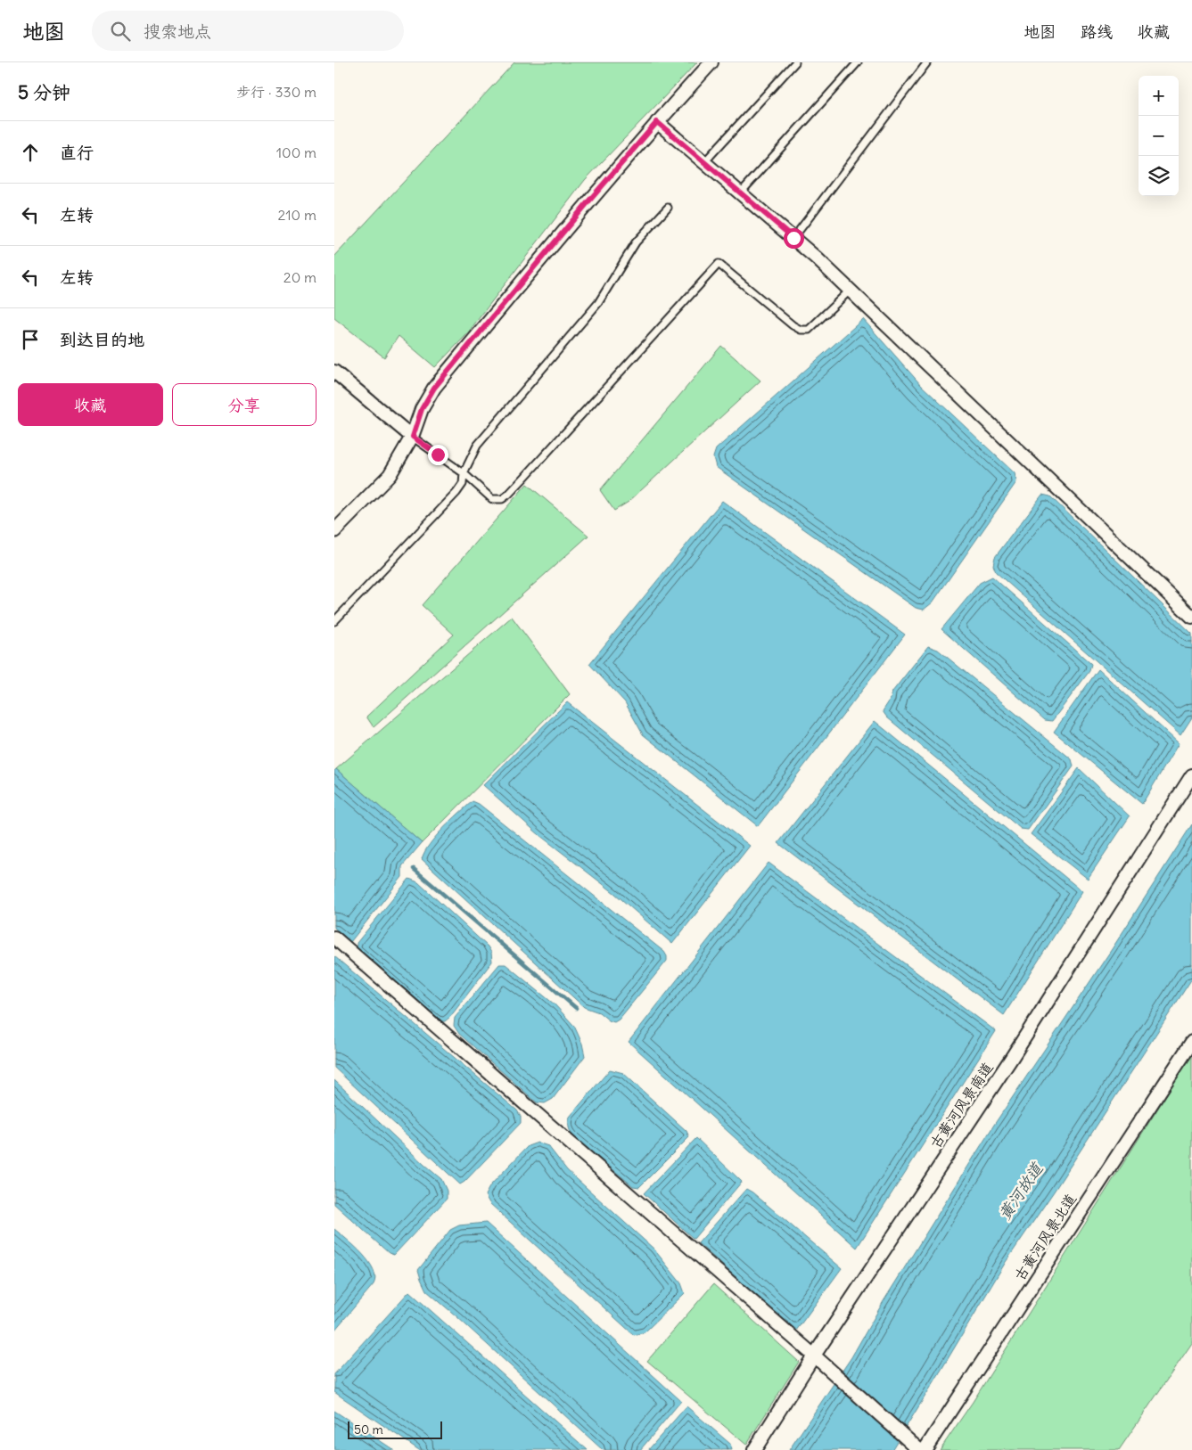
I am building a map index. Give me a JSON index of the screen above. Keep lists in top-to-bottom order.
{
  "streets": {
    "street": ["古黄河风景南道", "古黄河风景北道"]
  },
  "water": ["黄河故道"],
  "scale_bar": "50 m",
  "page": {
    "header": "地图",
    "search": "搜索地点",
    "nav": ["地图", "路线", "收藏"],
    "heading": ["5 分钟", "步行 · 330 m"],
    "map_buttons": ["+", "−"],
    "list": [
      ["直行", "100 m"],
      ["左转", "210 m"],
      ["左转", "20 m"],
      "到达目的地"
    ],
    "buttons": ["收藏", "分享"],
    "scale": "50 m"
  }
}
